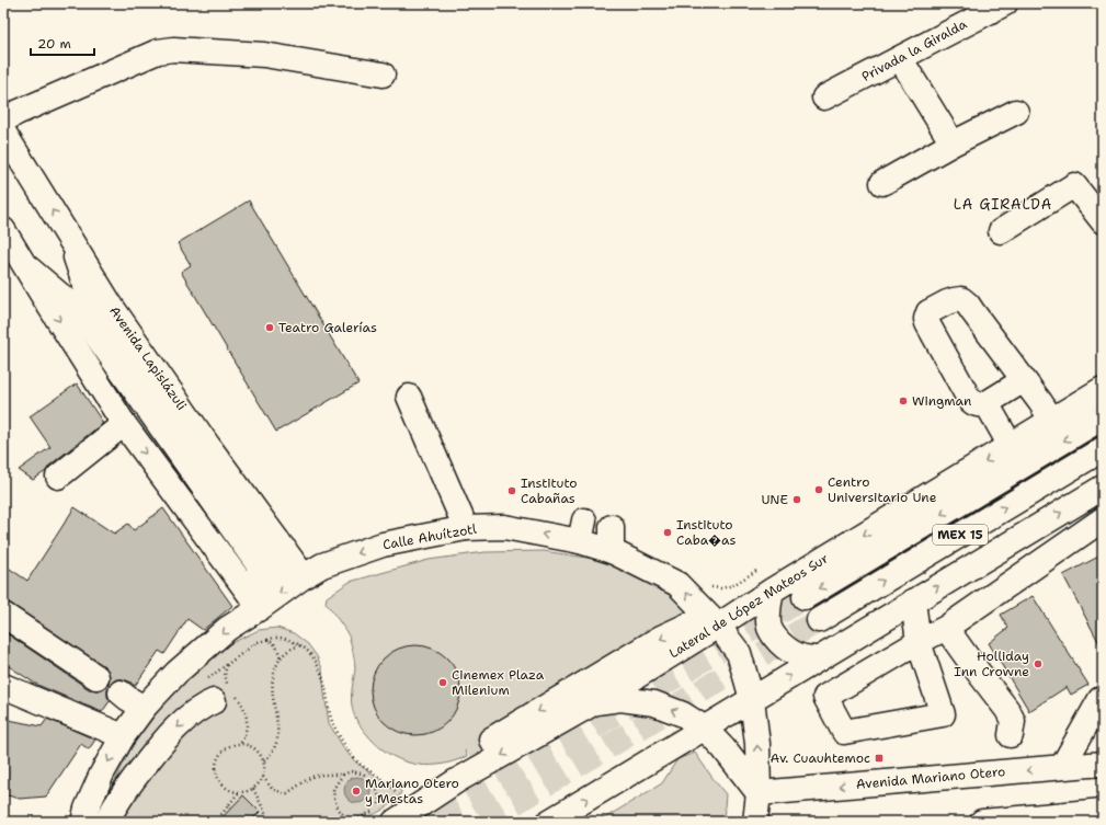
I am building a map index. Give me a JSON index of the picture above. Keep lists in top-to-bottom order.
{
  "streets": {
    "main road": [
      "Privada la Giralda",
      "Avenida Lapislázuli",
      "MEX 15",
      "Calle Ahuítzotl",
      "Lateral de López Mateos Sur",
      "Avenida Mariano Otero"
    ]
  },
  "crossings": [
    ["Avenida Lapislázuli", "Calle Ahuítzotl"],
    ["Calle Ahuítzotl", "Lateral de López Mateos Sur"],
    ["Calle Ahuítzotl", "Avenida Mariano Otero"]
  ],
  "districts": ["LA GIRALDA"],
  "places": {
    "other": [
      "Teatro Galerías",
      "Wingman",
      "Centro Universitario Une",
      "Instituto Cabañas",
      "UNE",
      "Instituto Caba�as",
      "Holliday Inn Crowne",
      "Cinemex Plaza Milenium",
      "Mariano Otero y Mestas"
    ],
    "transit": ["Av. Cuauhtemoc"]
  },
  "scale_bar": "20 m"
}
